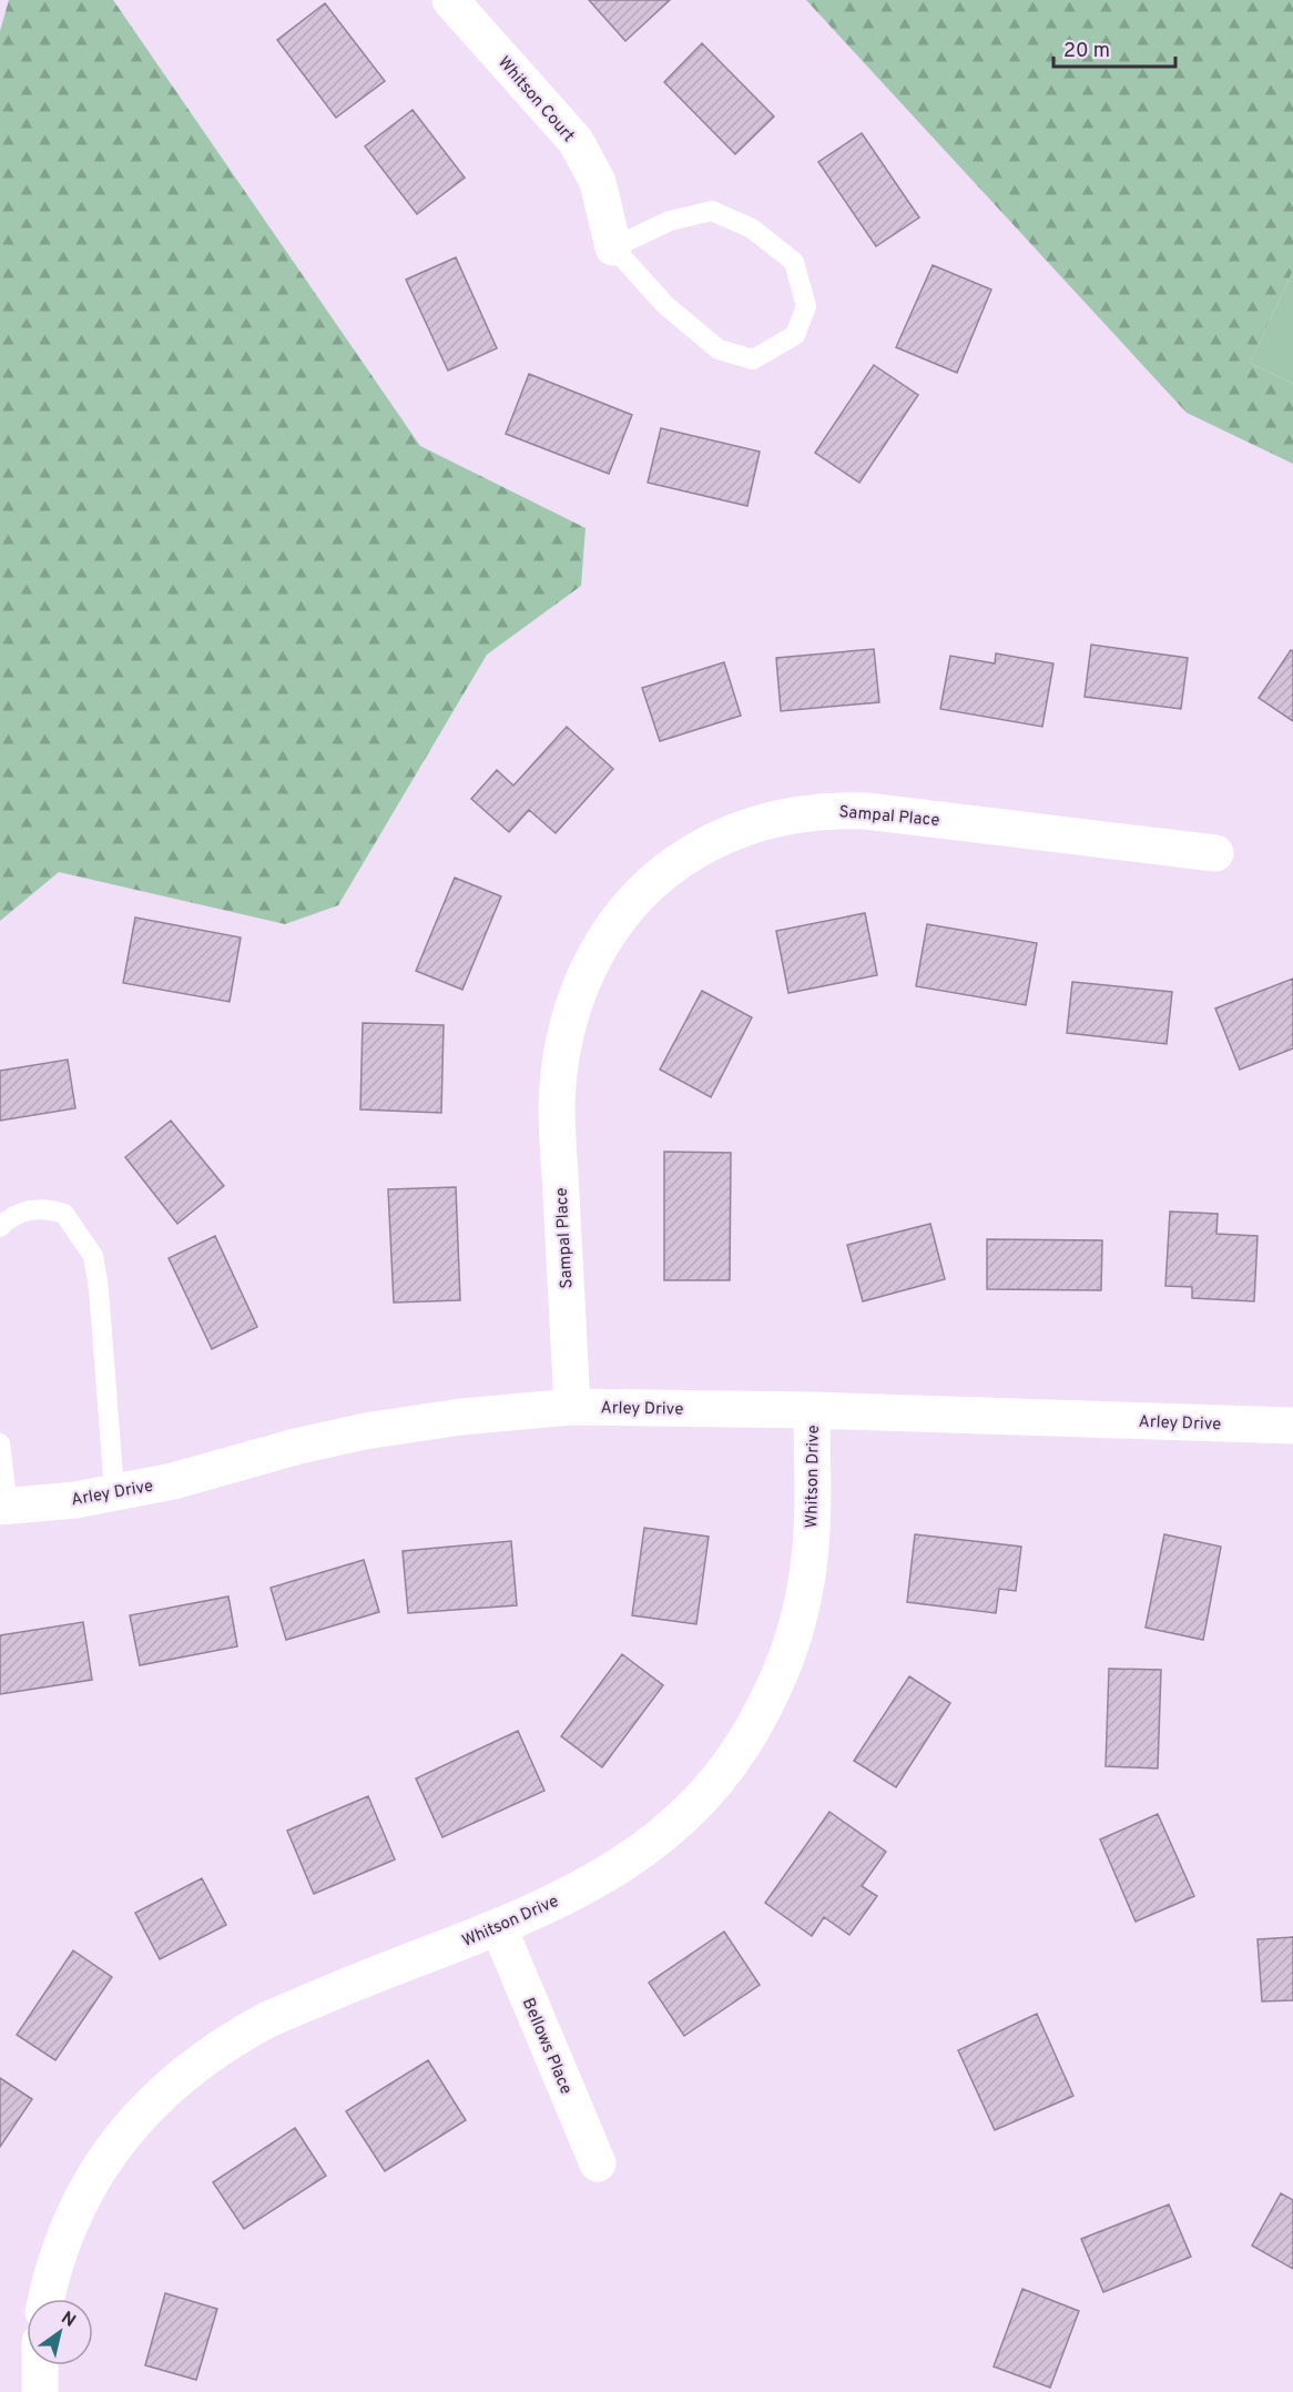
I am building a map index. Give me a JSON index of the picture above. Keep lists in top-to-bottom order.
{
  "streets": {
    "street": [
      "Whitson Court",
      "Sampal Place",
      "Arley Drive",
      "Whitson Drive",
      "Bellows Place"
    ]
  },
  "crossings": [
    ["Sampal Place", "Arley Drive"],
    ["Arley Drive", "Whitson Drive"],
    ["Whitson Drive", "Bellows Place"]
  ],
  "scale_bar": "20 m",
  "north": "top right"
}
